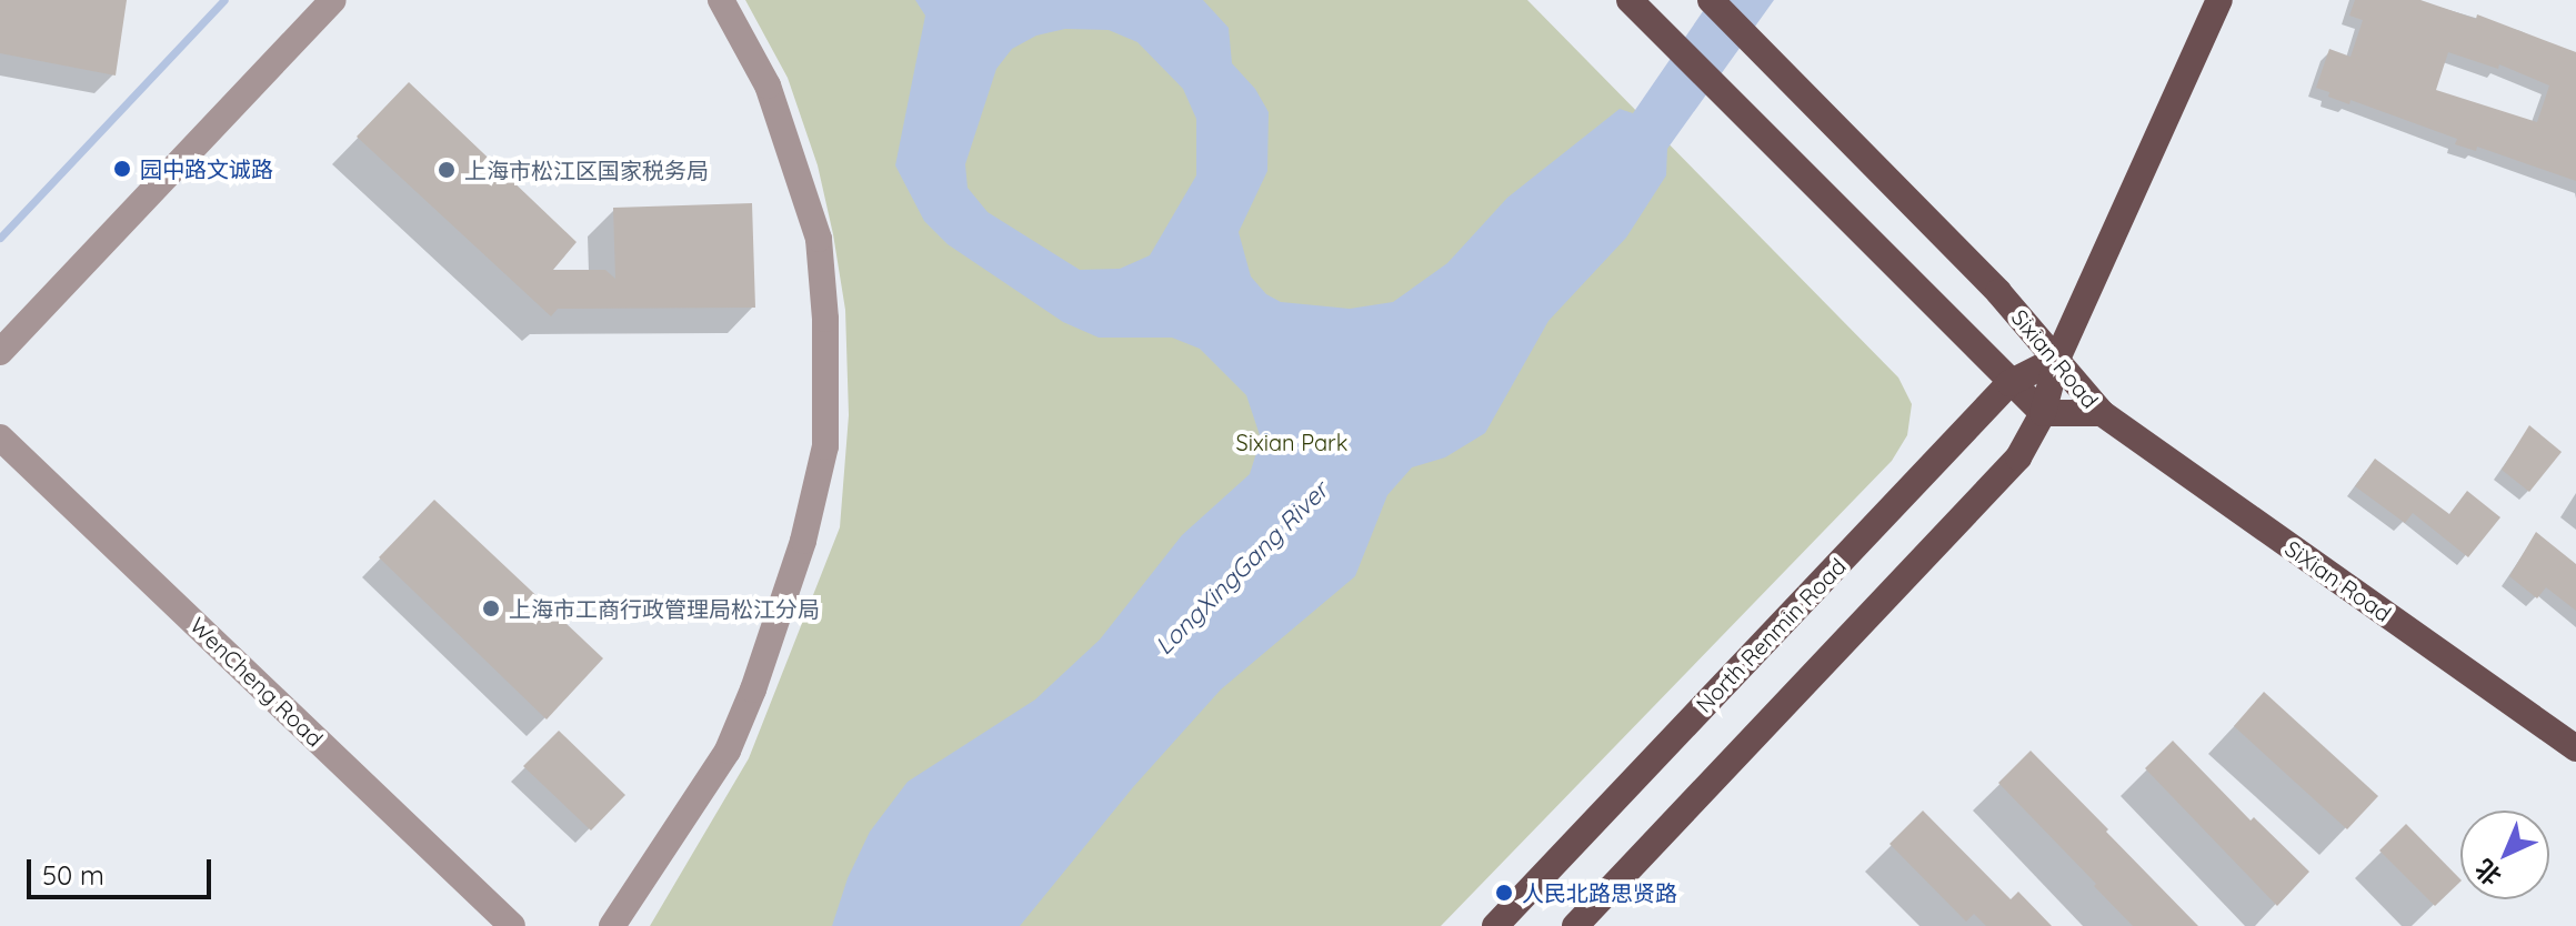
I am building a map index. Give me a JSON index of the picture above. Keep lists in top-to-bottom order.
{
  "streets": {
    "main road": ["Sixian Road", "SiXian Road", "North Renmin Road"],
    "street": ["WenCheng Road"]
  },
  "crossings": [
    ["Sixian Road", "SiXian Road"],
    ["Sixian Road", "North Renmin Road"]
  ],
  "water": ["LongXingGang River"],
  "parks": ["Sixian Park"],
  "places": [
    "园中路文诚路",
    "上海市松江区国家税务局",
    "上海市工商行政管理局松江分局",
    "人民北路思贤路"
  ],
  "scale_bar": "50 m",
  "north": "bottom left"
}
